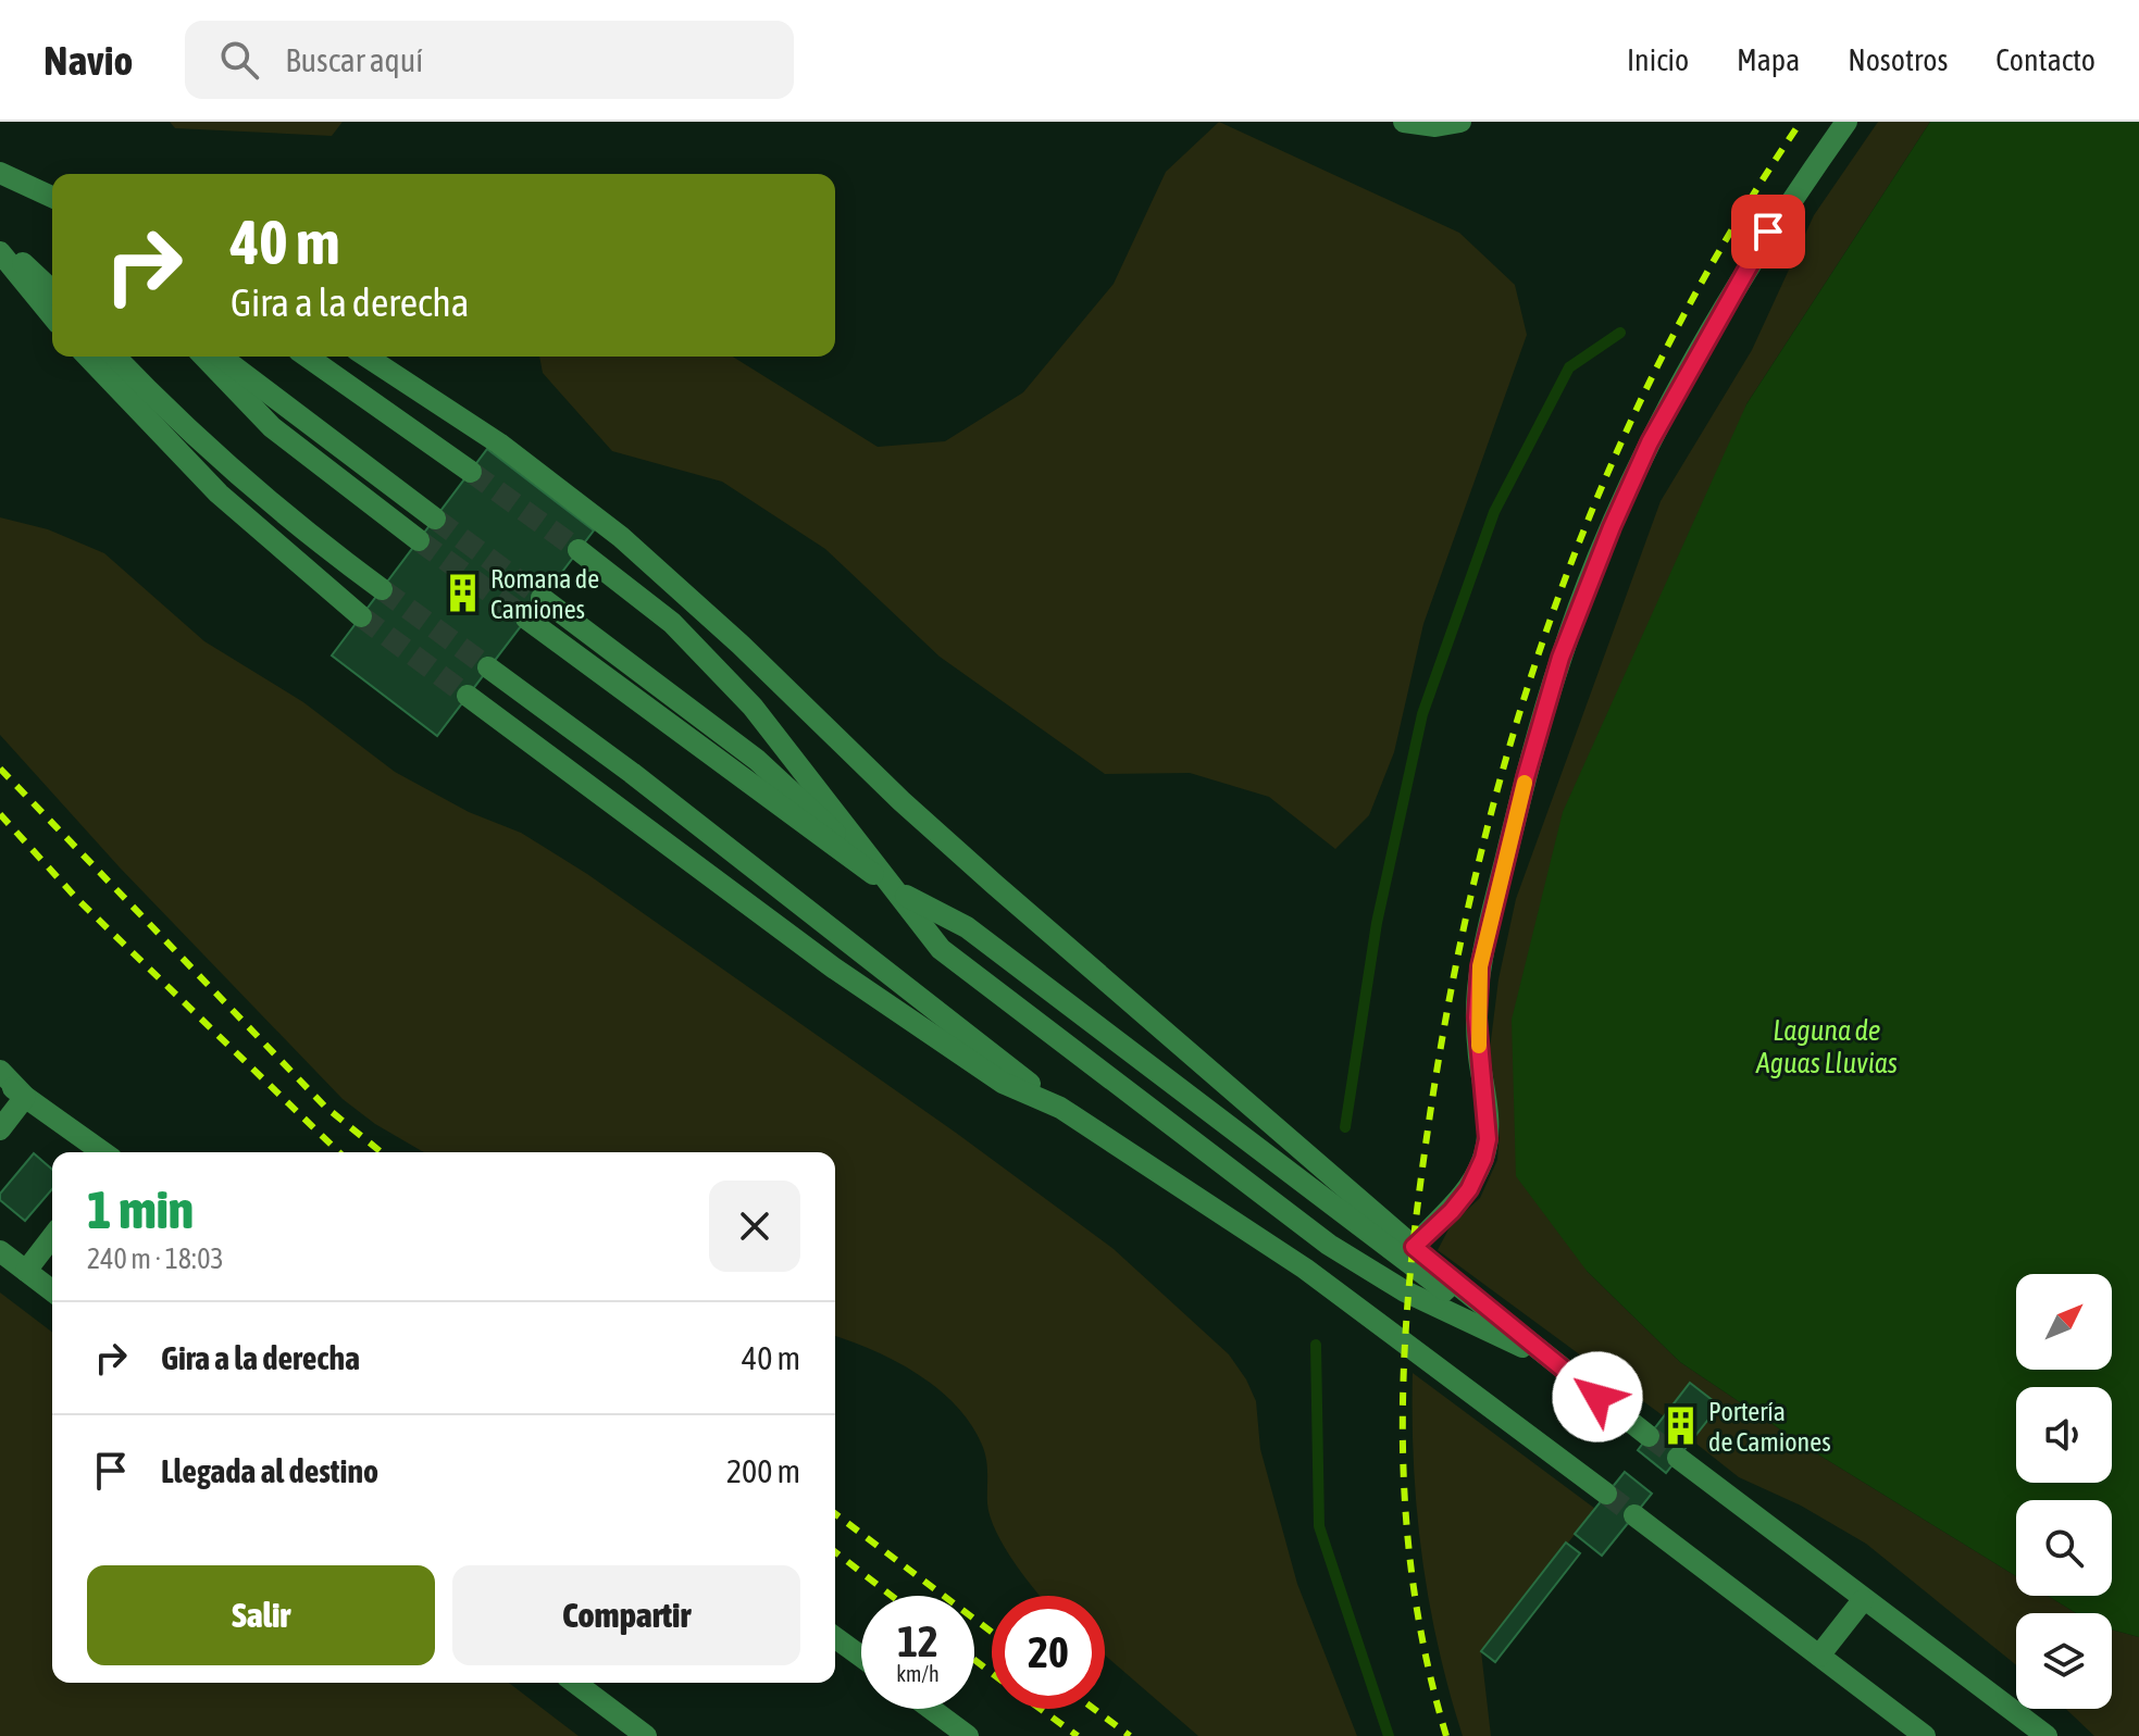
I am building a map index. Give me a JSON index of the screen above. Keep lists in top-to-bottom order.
{
  "water": ["Laguna de Aguas Lluvias"],
  "places": {
    "building": ["Romana de Camiones", "Portería de Camiones"]
  },
  "north": "top right",
  "page": {
    "header": "Navio",
    "search": "Buscar aquí",
    "nav": [
      "Inicio",
      "Mapa",
      "Nosotros",
      "Contacto"
    ],
    "turn": ["40 m", "Gira a la derecha"],
    "heading": ["1 min", "240 m · 18:03"],
    "list": [
      {
        "name": "Gira a la derecha",
        "value": "40 m"
      },
      {
        "name": "Llegada al destino",
        "value": "200 m"
      }
    ],
    "buttons": ["Salir", "Compartir"],
    "speed": "12 km/h",
    "limit": "20"
  }
}
